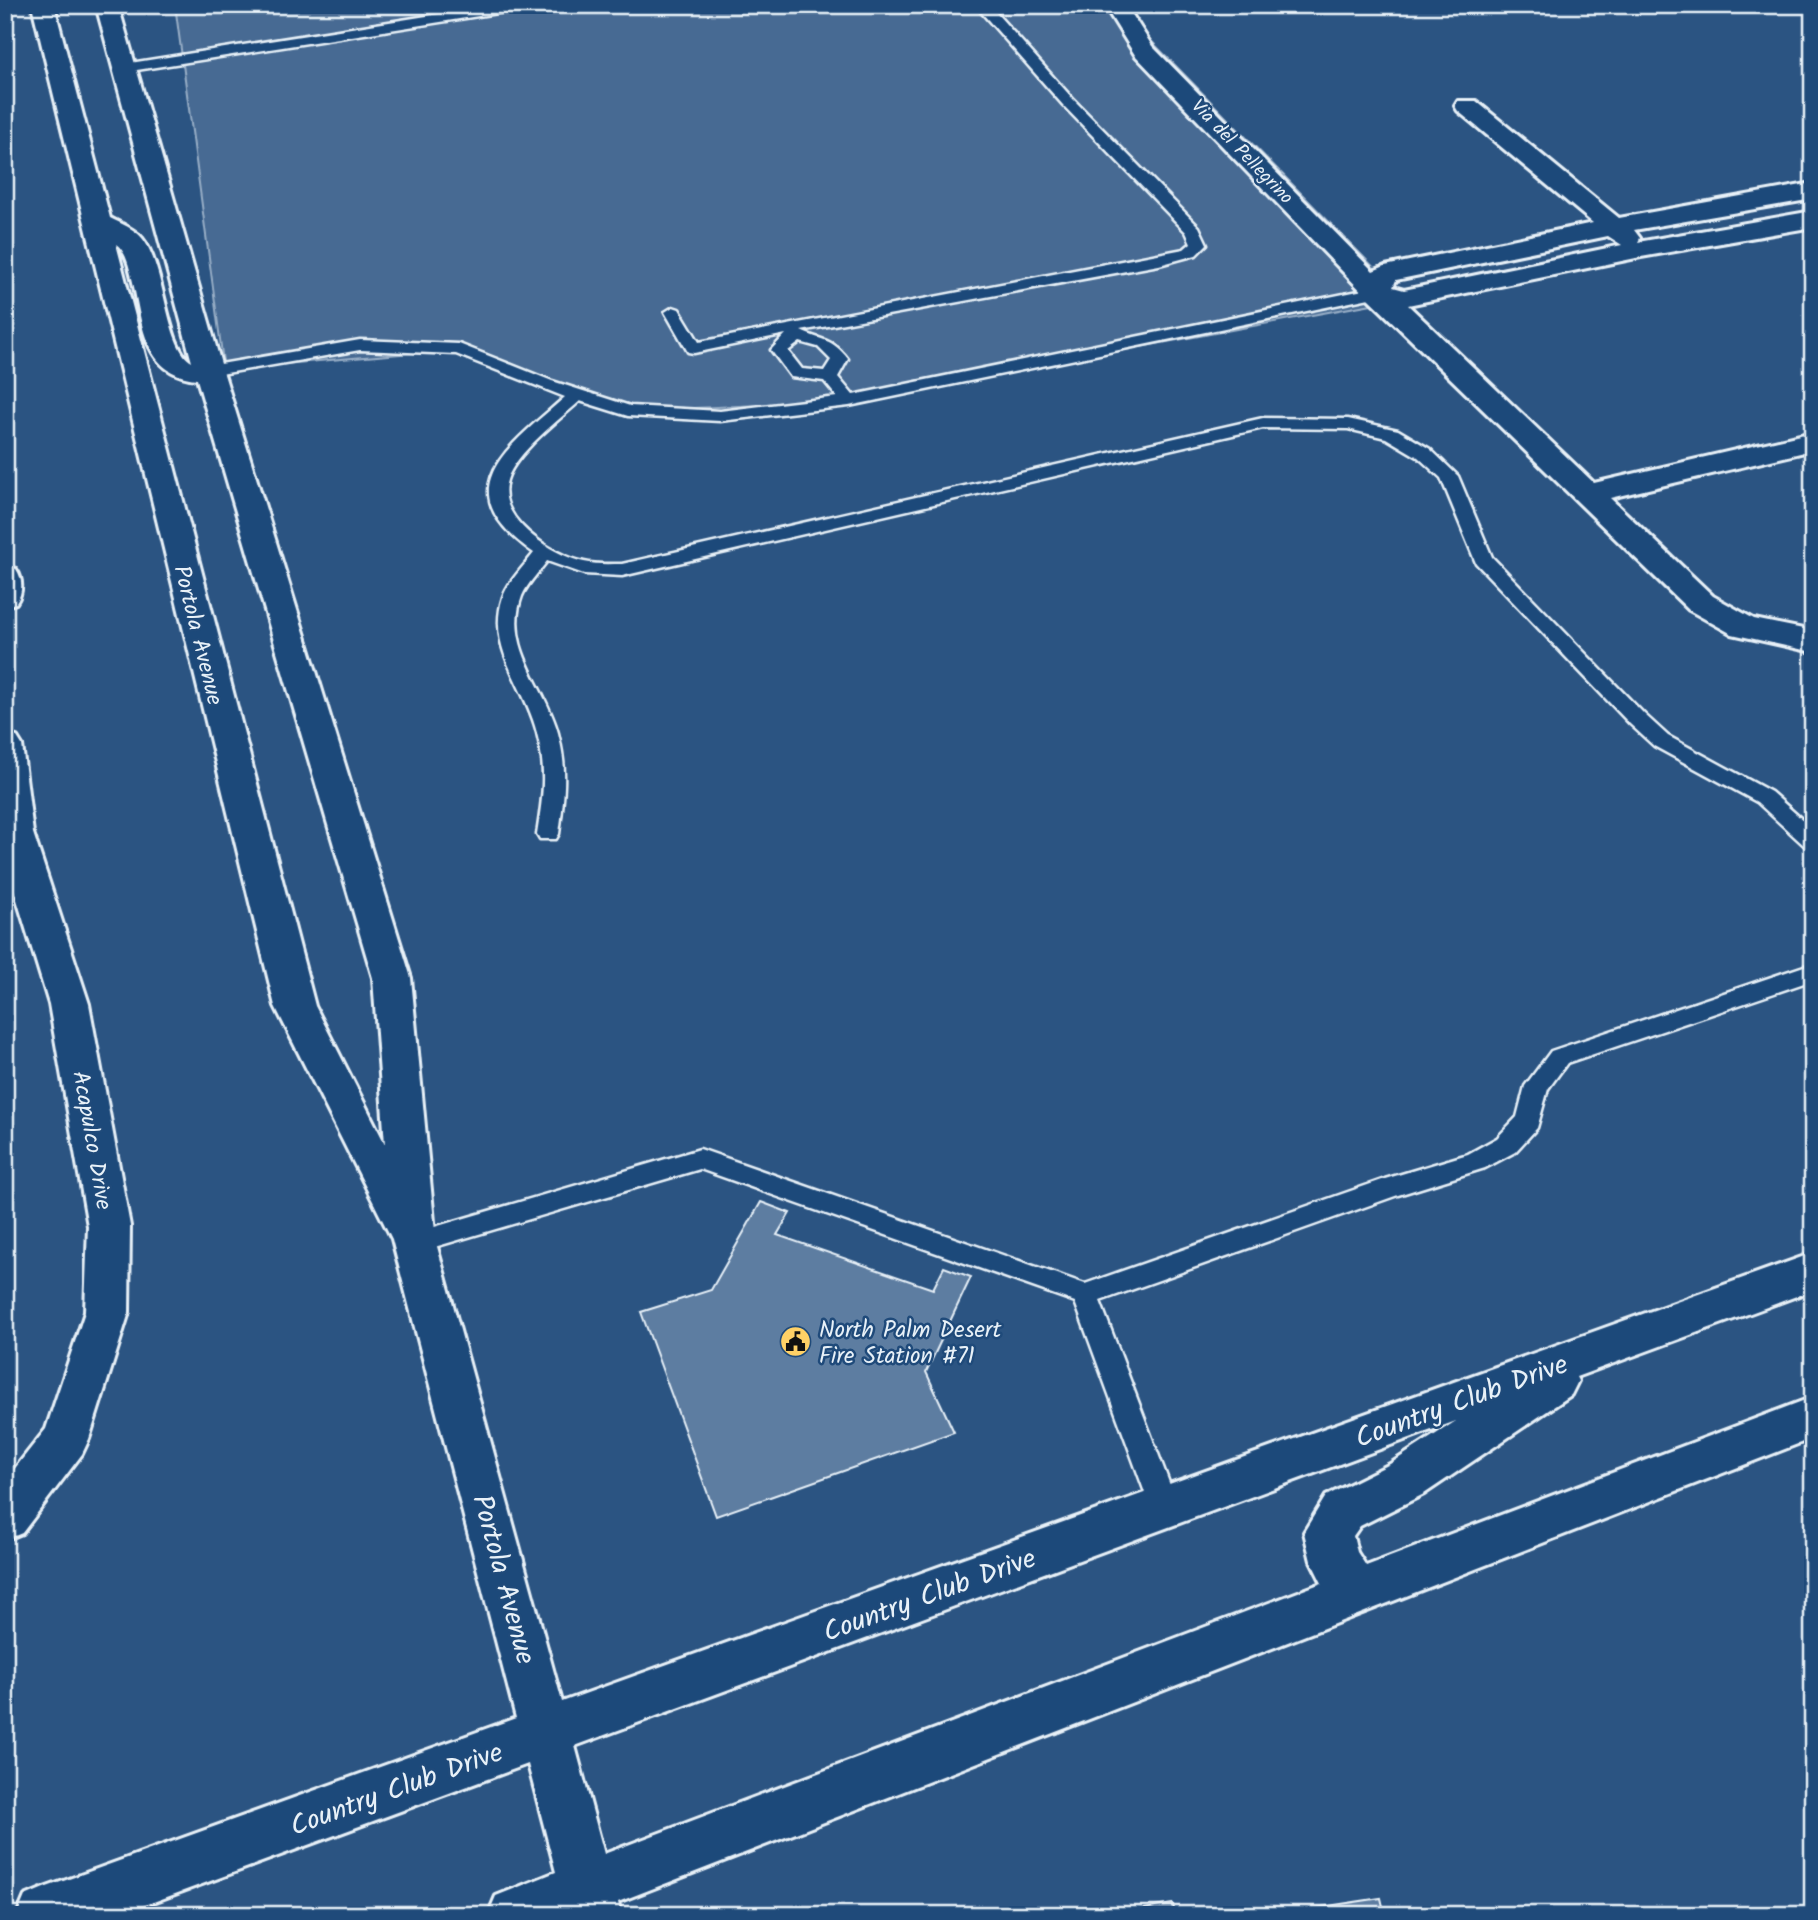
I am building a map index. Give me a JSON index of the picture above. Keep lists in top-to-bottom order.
{
  "streets": {
    "main road": [
      "Via del Pellegrino",
      "Portola Avenue",
      "Acapulco Drive",
      "Country Club Drive"
    ]
  },
  "crossings": [
    ["Portola Avenue", "Country Club Drive"]
  ],
  "places": {
    "public building": ["North Palm Desert Fire Station #71"]
  }
}
